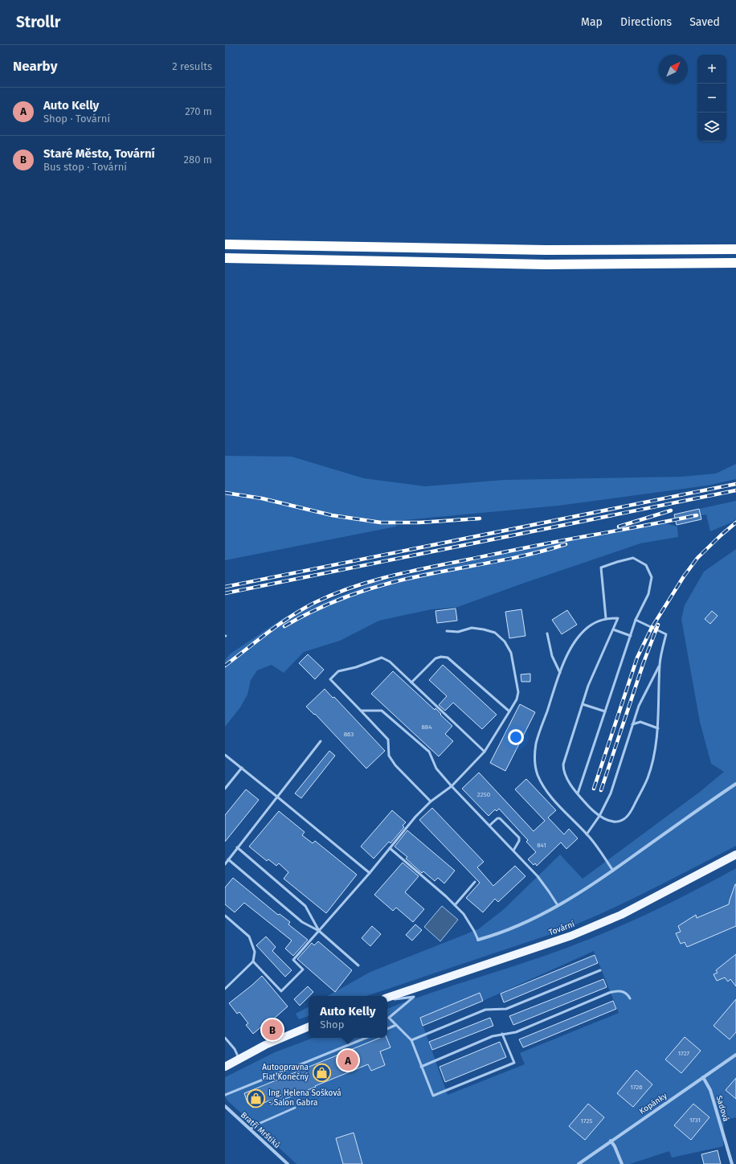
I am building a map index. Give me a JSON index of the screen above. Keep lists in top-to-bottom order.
{
  "streets": {
    "main road": ["Tovární"],
    "street": ["Kopánky", "Sadová", "Bratří Mrštíků"]
  },
  "crossings": [
    ["Kopánky", "Sadová"]
  ],
  "places": {
    "shop": ["Autoopravna Fiat Konečný", "Ing. Helena Sošková - Salon Gabra"]
  },
  "house_numbers": [
    "884",
    "863",
    "2250",
    "841",
    "1727",
    "1726",
    "1731",
    "1725"
  ],
  "north": "top right",
  "page": {
    "header": "Strollr",
    "nav": ["Map", "Directions", "Saved"],
    "heading": ["Nearby", "2 results"],
    "map_buttons": ["+", "−"],
    "list": [
      {
        "mark": "A",
        "name": "Auto Kelly",
        "note": "Shop · Tovární",
        "value": "270 m"
      },
      {
        "mark": "B",
        "name": "Staré Město, Tovární",
        "note": "Bus stop · Tovární",
        "value": "280 m"
      }
    ],
    "popup": ["Auto Kelly", "Shop"],
    "pins": ["B", "A"]
  }
}
